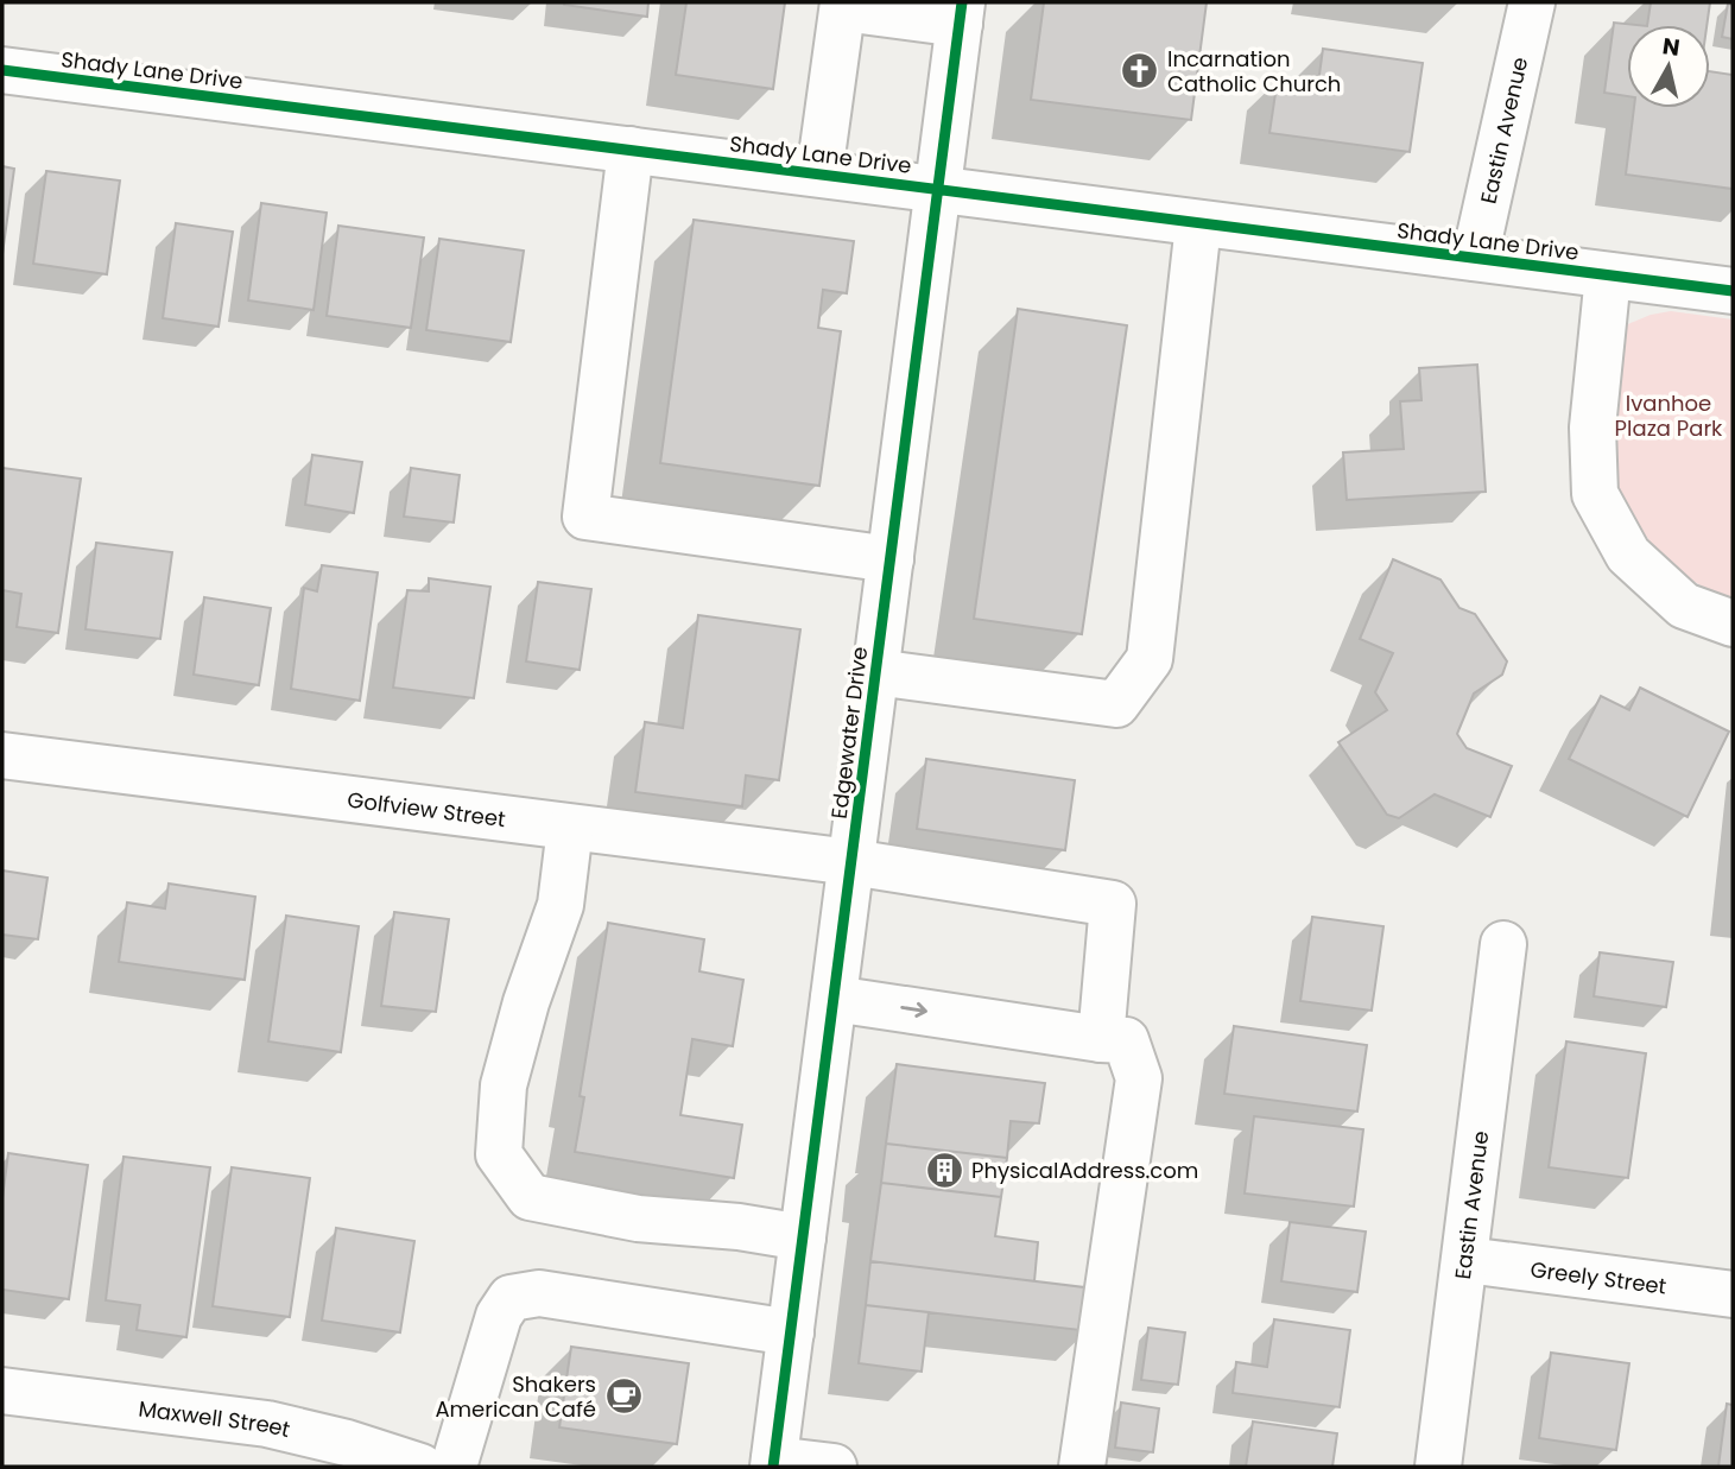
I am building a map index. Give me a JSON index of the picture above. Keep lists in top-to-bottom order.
{
  "streets": {
    "street": [
      "Shady Lane Drive",
      "Eastin Avenue",
      "Edgewater Drive",
      "Golfview Street",
      "Greely Street",
      "Maxwell Street"
    ]
  },
  "crossings": [
    ["Shady Lane Drive", "Eastin Avenue"],
    ["Shady Lane Drive", "Edgewater Drive"],
    ["Eastin Avenue", "Greely Street"],
    ["Edgewater Drive", "Golfview Street"]
  ],
  "parks": ["Ivanhoe Plaza Park"],
  "places": {
    "church": ["Incarnation Catholic Church"],
    "building": ["PhysicalAddress.com"],
    "cafe": ["Shakers American Café"]
  },
  "north": "top"
}
